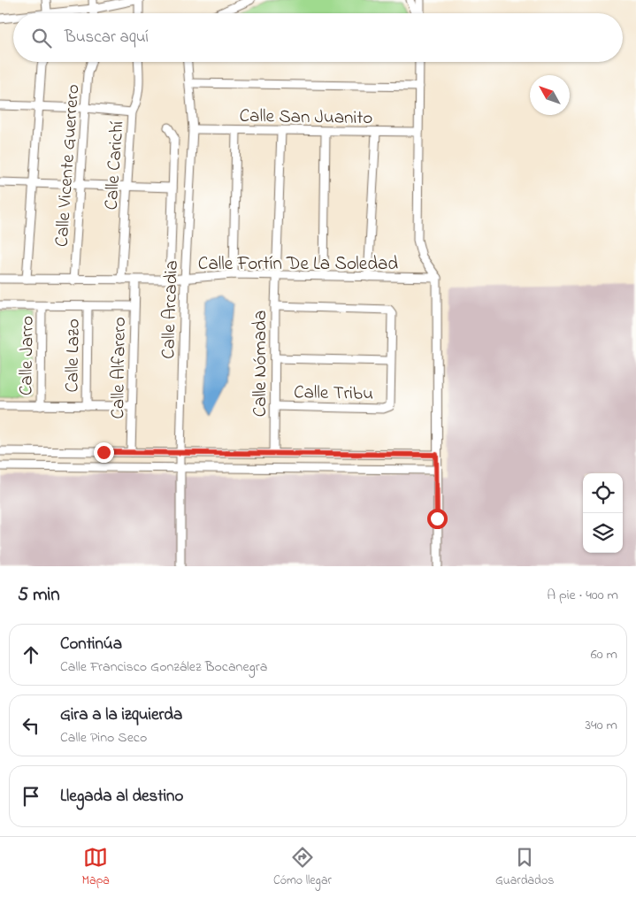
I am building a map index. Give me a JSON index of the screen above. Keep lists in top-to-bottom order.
{
  "streets": {
    "street": [
      "Calle San Juanito",
      "Calle Vicente Guerrero",
      "Calle Carichí",
      "Calle Fortín De La Soledad",
      "Calle Arcadia",
      "Calle Jarro",
      "Calle Lazo",
      "Calle Nómada",
      "Calle Alfarero",
      "Calle Tribu"
    ]
  },
  "crossings": [
    ["Calle San Juanito", "Calle Arcadia"],
    ["Calle San Juanito", "Calle Nómada"],
    ["Calle Vicente Guerrero", "Calle Fortín De La Soledad"],
    ["Calle Carichí", "Calle Fortín De La Soledad"],
    ["Calle Fortín De La Soledad", "Calle Arcadia"],
    ["Calle Fortín De La Soledad", "Calle Nómada"],
    ["Calle Nómada", "Calle Tribu"]
  ],
  "north": "top left",
  "page": {
    "search": "Buscar aquí",
    "heading": ["5 min", "A pie · 400 m"],
    "list": [
      ["Continúa", "Calle Francisco González Bocanegra", "60 m"],
      ["Gira a la izquierda", "Calle Pino Seco", "340 m"],
      "Llegada al destino"
    ],
    "nav": ["Mapa", "Cómo llegar", "Guardados"]
  }
}
